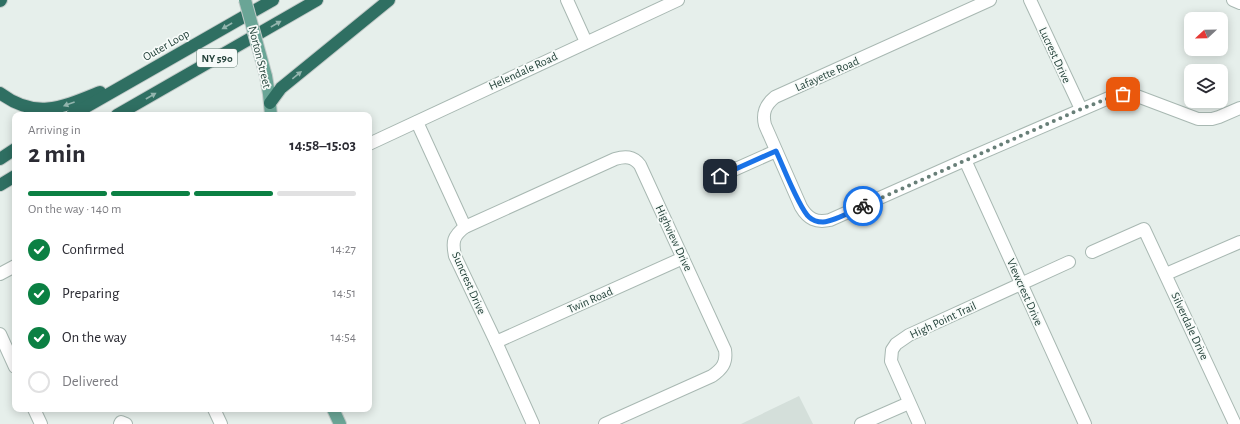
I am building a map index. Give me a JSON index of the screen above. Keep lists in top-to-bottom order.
{
  "streets": {
    "highway": ["Outer Loop", "NY 590"],
    "main road": ["Norton Street"],
    "street": [
      "Lucrest Drive",
      "Helendale Road",
      "Lafayette Road",
      "Highview Drive",
      "Suncrest Drive",
      "Viewcrest Drive",
      "Twin Road",
      "High Point Trail",
      "Silverdale Drive"
    ]
  },
  "crossings": [
    ["Lucrest Drive", "Lafayette Road"],
    ["Lafayette Road", "Viewcrest Drive"],
    ["Highview Drive", "Suncrest Drive"],
    ["Highview Drive", "Twin Road"],
    ["Suncrest Drive", "Twin Road"],
    ["Viewcrest Drive", "High Point Trail"]
  ],
  "north": "left",
  "page": {
    "heading": ["2 min", "Arriving in", "14:58–15:03"],
    "bar": "On the way · 140 m",
    "list": [
      ["Confirmed", "14:27"],
      ["Preparing", "14:51"],
      ["On the way", "14:54"],
      "Delivered"
    ]
  }
}
